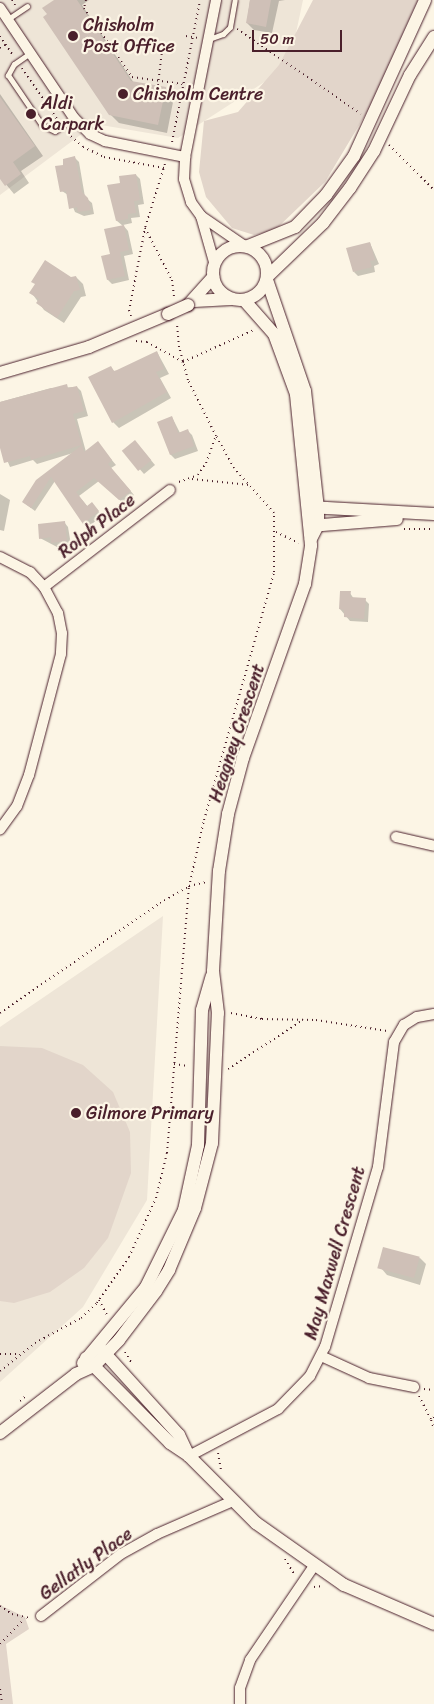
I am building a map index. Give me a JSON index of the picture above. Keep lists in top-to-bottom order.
{
  "streets": {
    "street": [
      "Rolph Place",
      "Heagney Crescent",
      "May Maxwell Crescent",
      "Gellatly Place"
    ]
  },
  "places": [
    "Chisholm Post Office",
    "Chisholm Centre",
    "Aldi Carpark",
    "Gilmore Primary"
  ],
  "scale_bar": "50 m"
}
